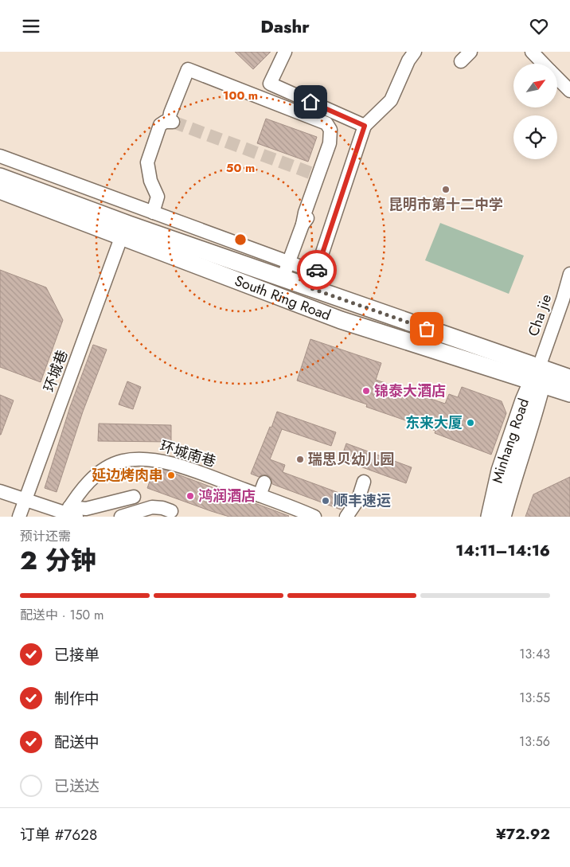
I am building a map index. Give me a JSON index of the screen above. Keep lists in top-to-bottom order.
{
  "streets": {
    "main road": ["South Ring Road", "Minhang Road"],
    "street": ["Cha jie", "环城巷", "环城南巷"]
  },
  "crossings": [
    ["South Ring Road", "Cha jie"],
    ["South Ring Road", "环城巷"],
    ["South Ring Road", "Minhang Road"],
    ["Cha jie", "Minhang Road"]
  ],
  "places": [
    "昆明市第十二中学",
    "锦泰大酒店",
    "东来大厦",
    "瑞思贝幼儿园",
    "延边烤肉串",
    "鸿润酒店",
    "顺丰速运"
  ],
  "north": "top right",
  "page": {
    "header": "Dashr",
    "heading": ["2 分钟", "预计还需", "14:11–14:16"],
    "panel": ["订单 #7628", "¥72.92"],
    "bar": "配送中 · 150 m",
    "list": [
      ["已接单", "13:43"],
      ["制作中", "13:55"],
      ["配送中", "13:56"],
      "已送达"
    ]
  },
  "rings": ["100 m", "50 m"]
}
